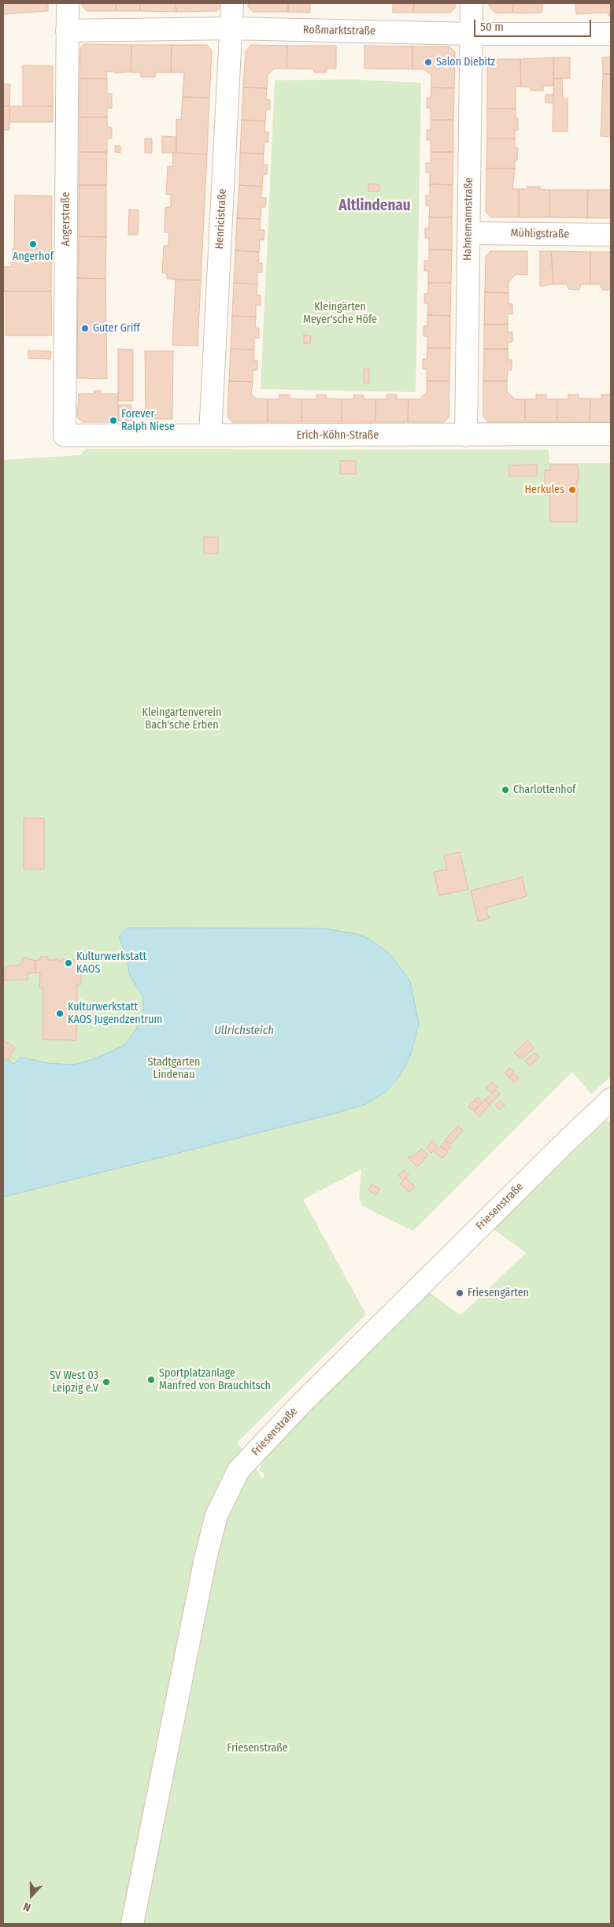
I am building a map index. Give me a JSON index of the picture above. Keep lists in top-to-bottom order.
{
  "streets": {
    "street": [
      "Roßmarktstraße",
      "Angerstraße",
      "Henricistraße",
      "Hahnemannstraße",
      "Mühligstraße",
      "Erich-Köhn-Straße",
      "Friesenstraße"
    ]
  },
  "crossings": [
    ["Roßmarktstraße", "Angerstraße"],
    ["Roßmarktstraße", "Henricistraße"],
    ["Roßmarktstraße", "Hahnemannstraße"],
    ["Angerstraße", "Erich-Köhn-Straße"],
    ["Henricistraße", "Erich-Köhn-Straße"],
    ["Hahnemannstraße", "Mühligstraße"],
    ["Hahnemannstraße", "Erich-Köhn-Straße"]
  ],
  "districts": ["Altlindenau"],
  "water": ["Ullrichsteich"],
  "parks": [
    "Kleingärten Meyer'sche Höfe",
    "Kleingartenverein Bach'sche Erben",
    "Stadtgarten Lindenau",
    "Friesenstraße"
  ],
  "places": [
    "Salon Diebitz",
    "Angerhof",
    "Guter Griff",
    "Forever Ralph Niese",
    "Herkules",
    "Charlottenhof",
    "Kulturwerkstatt KAOS",
    "Kulturwerkstatt KAOS Jugendzentrum",
    "Friesengärten",
    "Sportplatzanlage Manfred von Brauchitsch",
    "SV West 03 Leipzig e.V"
  ],
  "scale_bar": "50 m",
  "north": "bottom"
}
